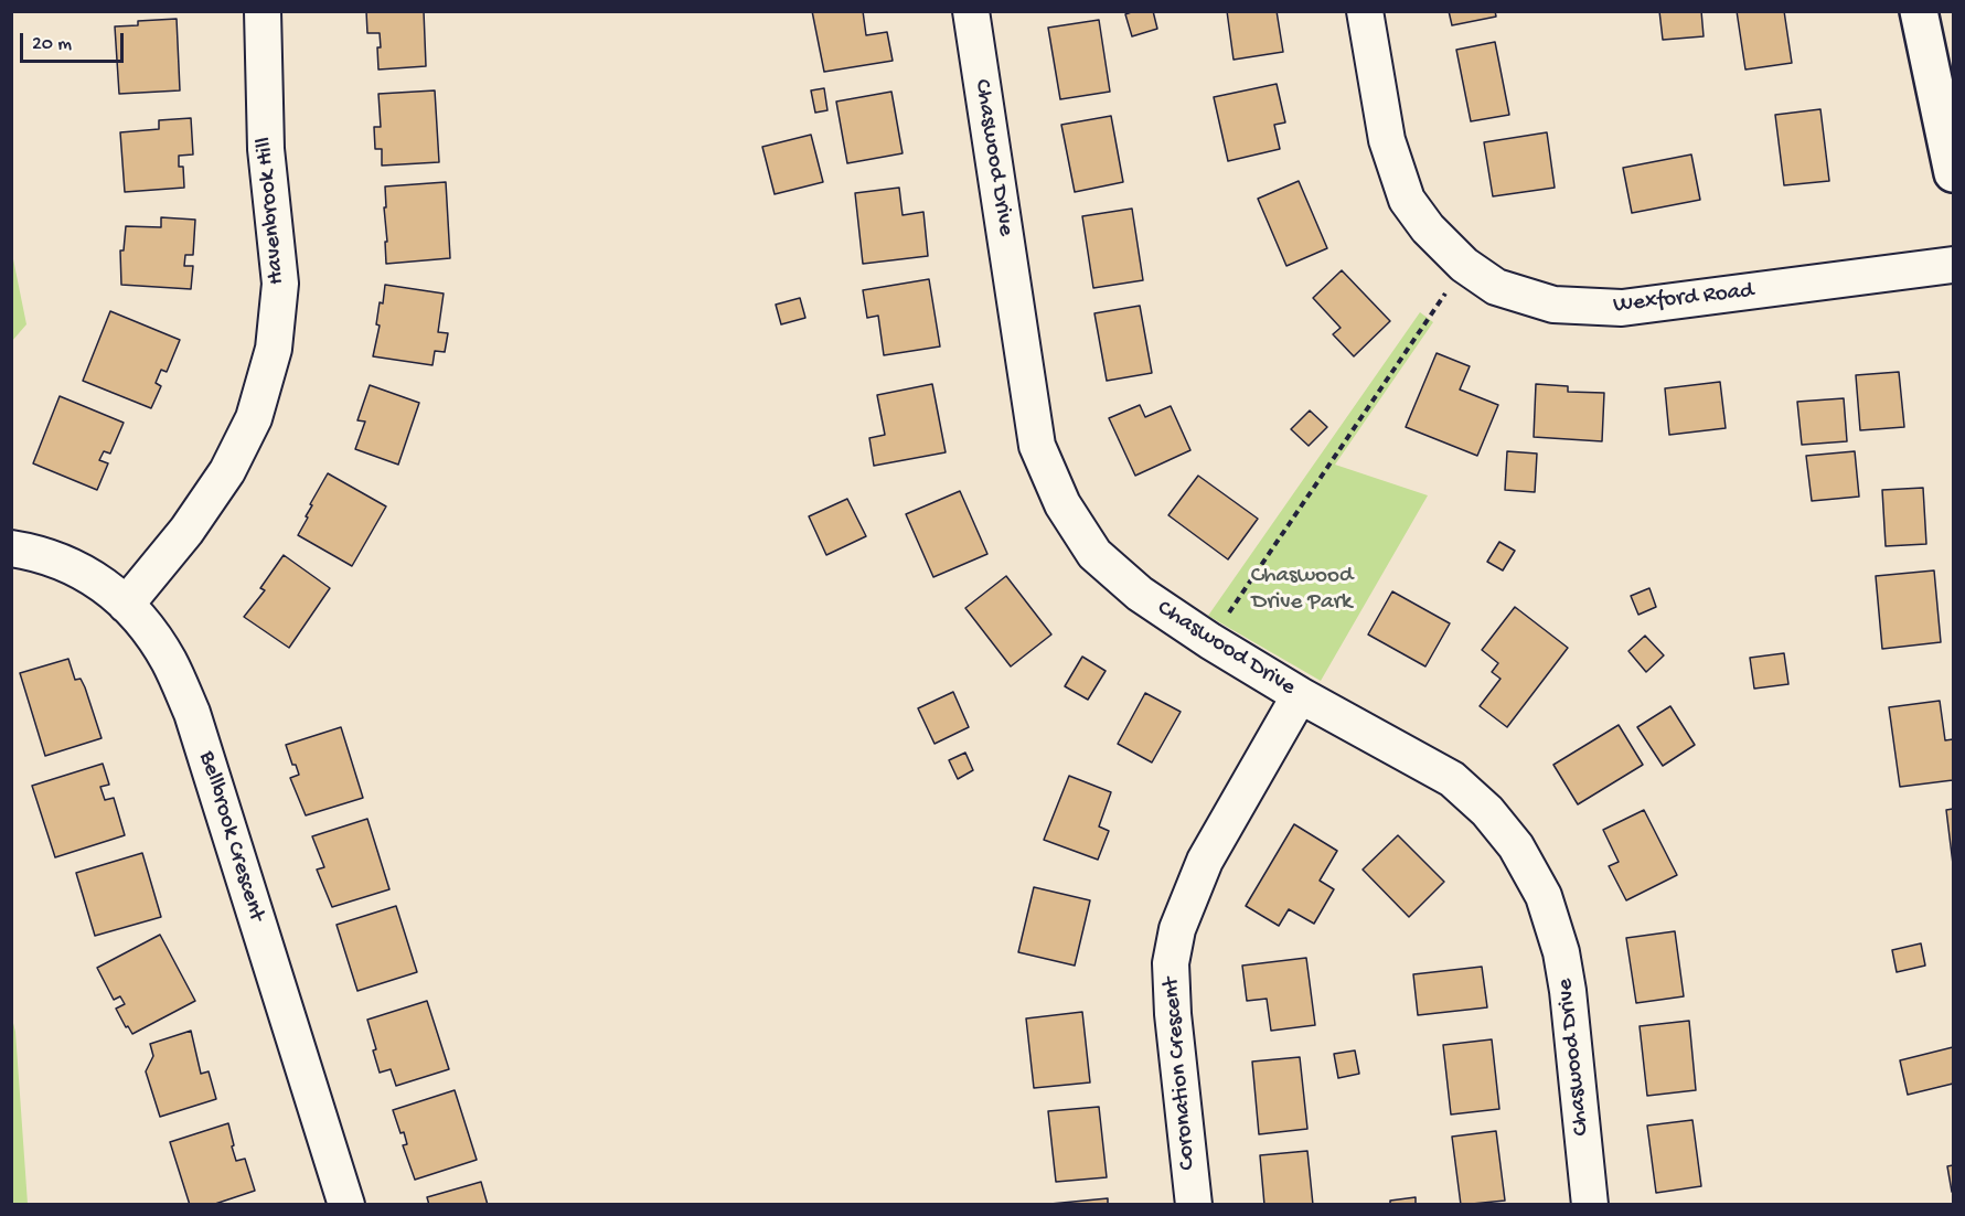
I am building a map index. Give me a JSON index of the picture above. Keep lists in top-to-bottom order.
{
  "streets": {
    "street": [
      "Chaswood Drive",
      "Havenbrook Hill",
      "Wexford Road",
      "Bellbrook Crescent",
      "Coronation Crescent"
    ]
  },
  "crossings": [
    ["Chaswood Drive", "Coronation Crescent"],
    ["Havenbrook Hill", "Bellbrook Crescent"]
  ],
  "parks": ["Chaswood Drive Park"],
  "scale_bar": "20 m"
}
